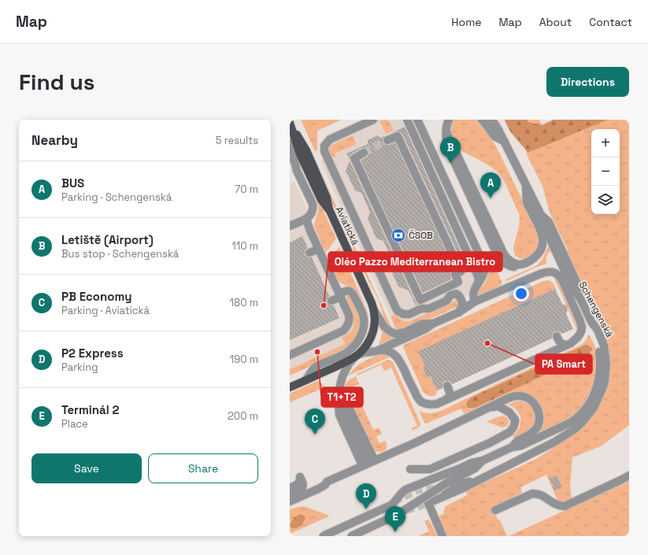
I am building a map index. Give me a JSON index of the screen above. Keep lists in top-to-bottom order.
{
  "streets": {
    "main road": ["Aviatická"],
    "street": ["Schengenská"]
  },
  "places": {
    "bank": ["ČSOB"],
    "other": ["Oléo Pazzo Mediterranean Bistro", "PA Smart", "T1+T2"]
  },
  "page": {
    "header": "Map",
    "nav": [
      "Home",
      "Map",
      "About",
      "Contact"
    ],
    "buttons": [
      "Directions",
      ["Save", "Share"]
    ],
    "title": "Find us",
    "heading": ["Nearby", "5 results"],
    "map_buttons": ["+", "−"],
    "pins": [
      "B",
      "A",
      "C",
      "D",
      "E"
    ],
    "list": [
      {
        "mark": "A",
        "name": "BUS",
        "note": "Parking · Schengenská",
        "value": "70 m"
      },
      {
        "mark": "B",
        "name": "Letiště (Airport)",
        "note": "Bus stop · Schengenská",
        "value": "110 m"
      },
      {
        "mark": "C",
        "name": "PB Economy",
        "note": "Parking · Aviatická",
        "value": "180 m"
      },
      {
        "mark": "D",
        "name": "P2 Express",
        "note": "Parking",
        "value": "190 m"
      },
      {
        "mark": "E",
        "name": "Terminál 2",
        "note": "Place",
        "value": "200 m"
      }
    ]
  }
}
